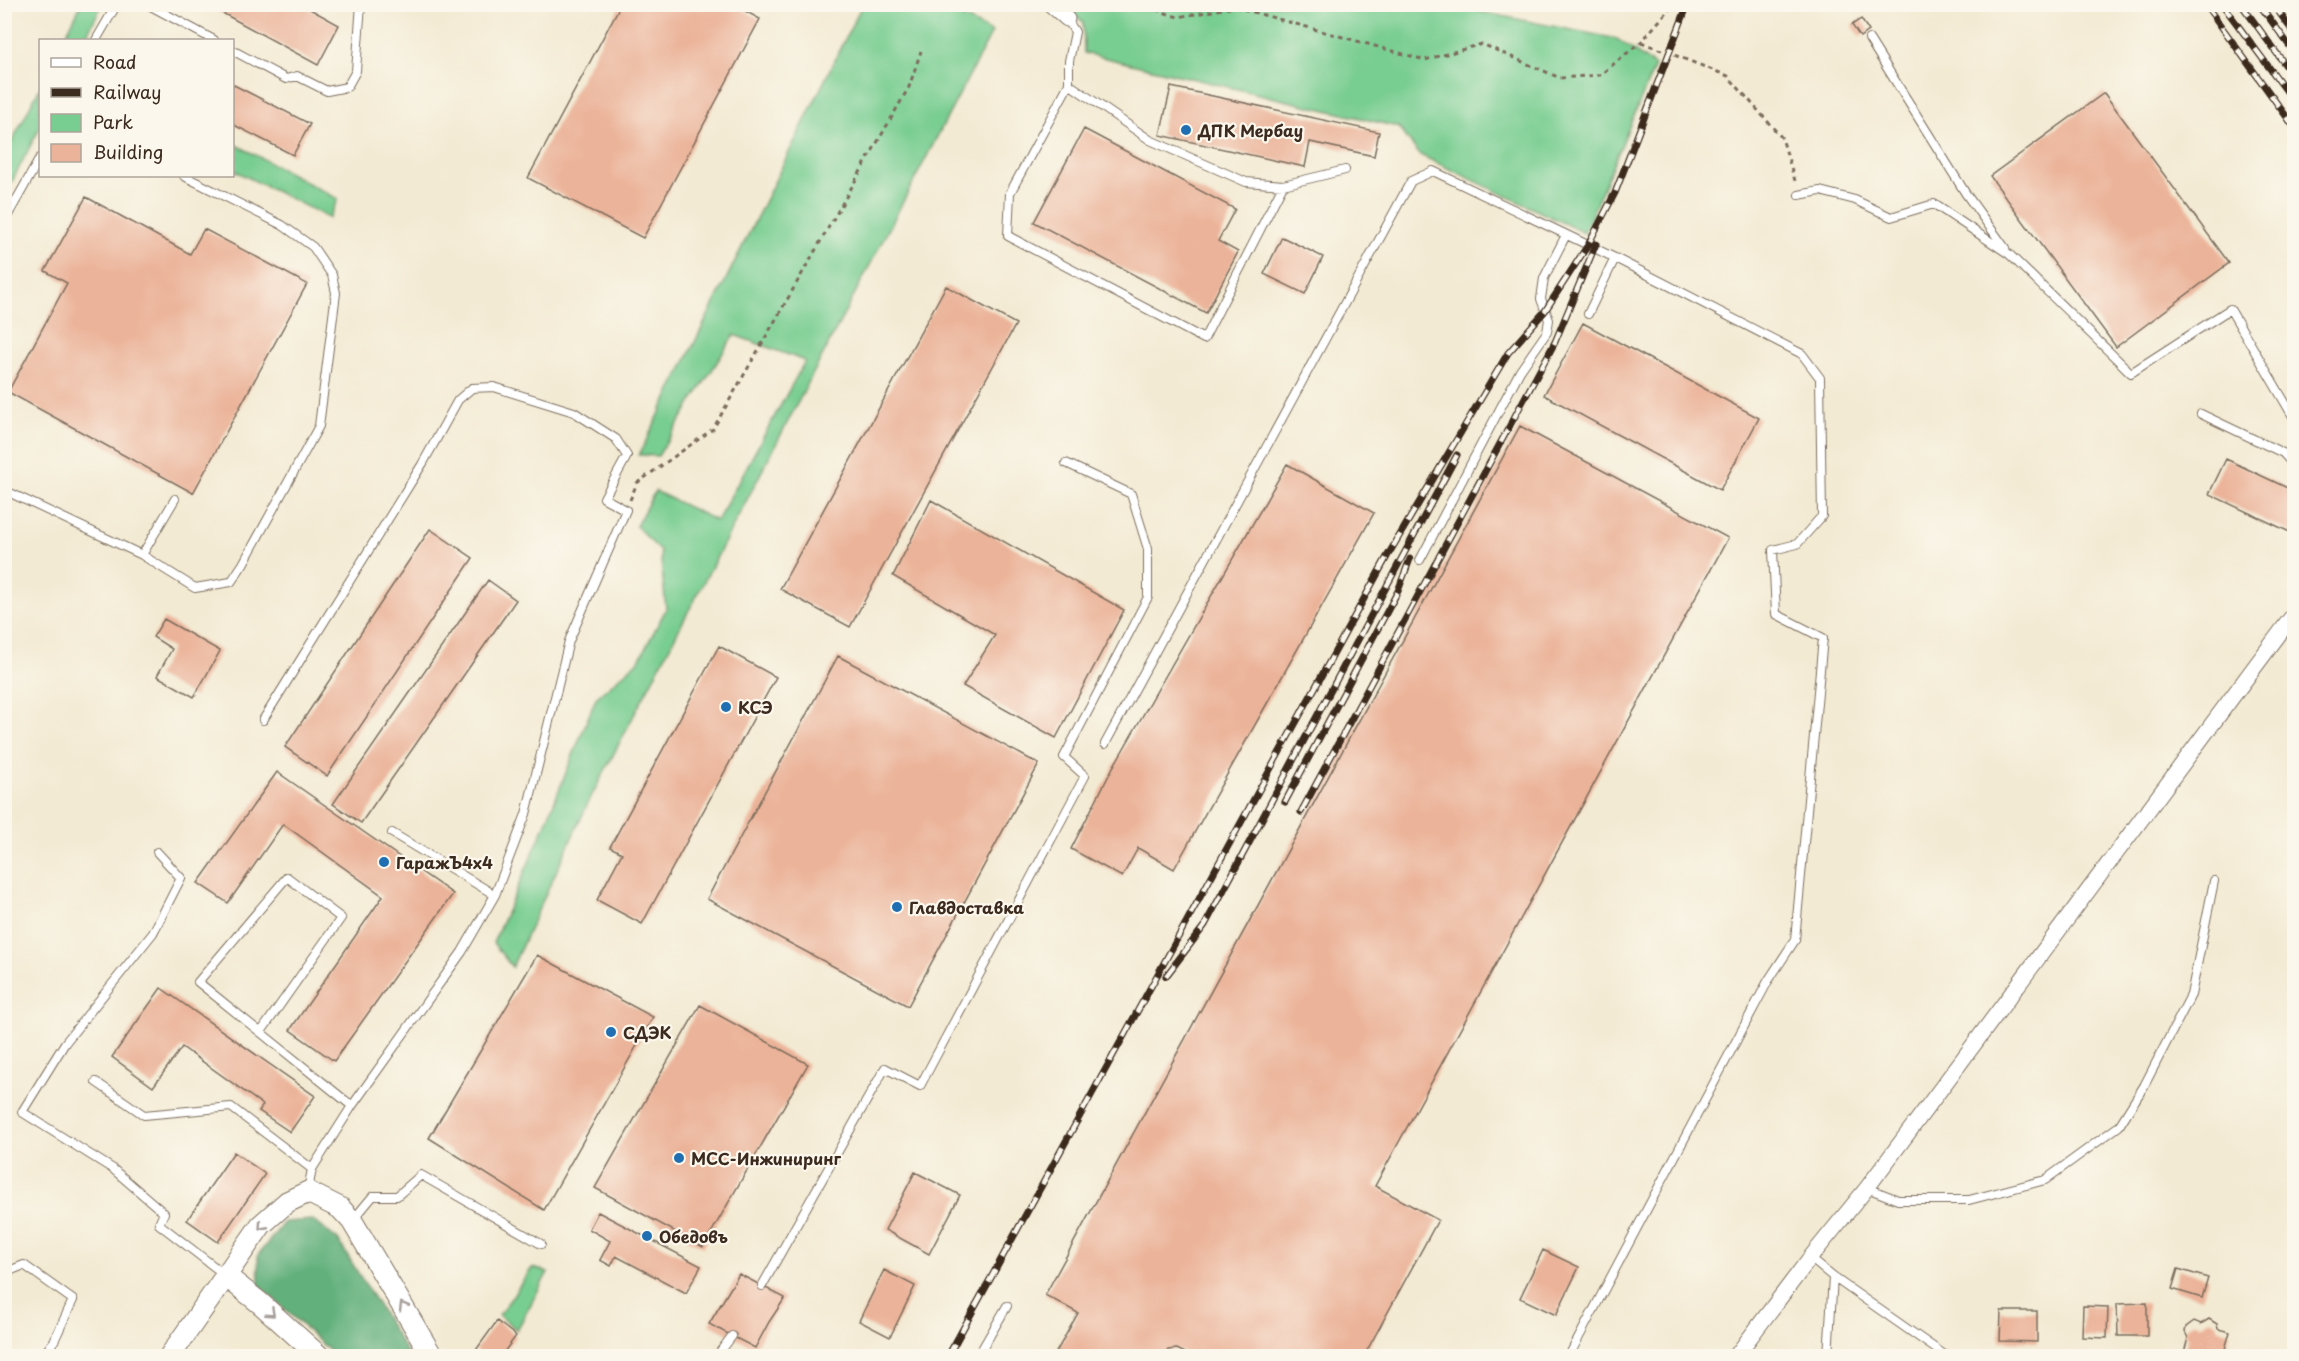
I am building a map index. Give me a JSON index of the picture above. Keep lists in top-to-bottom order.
{
  "places": [
    "ДПК Мербау",
    "КСЭ",
    "ГаражЪ4х4",
    "Главдоставка",
    "СДЭК",
    "МСС-Инжиниринг",
    "Обедовъ"
  ],
  "legend": [
    "Road",
    "Railway",
    "Park",
    "Building"
  ]
}
